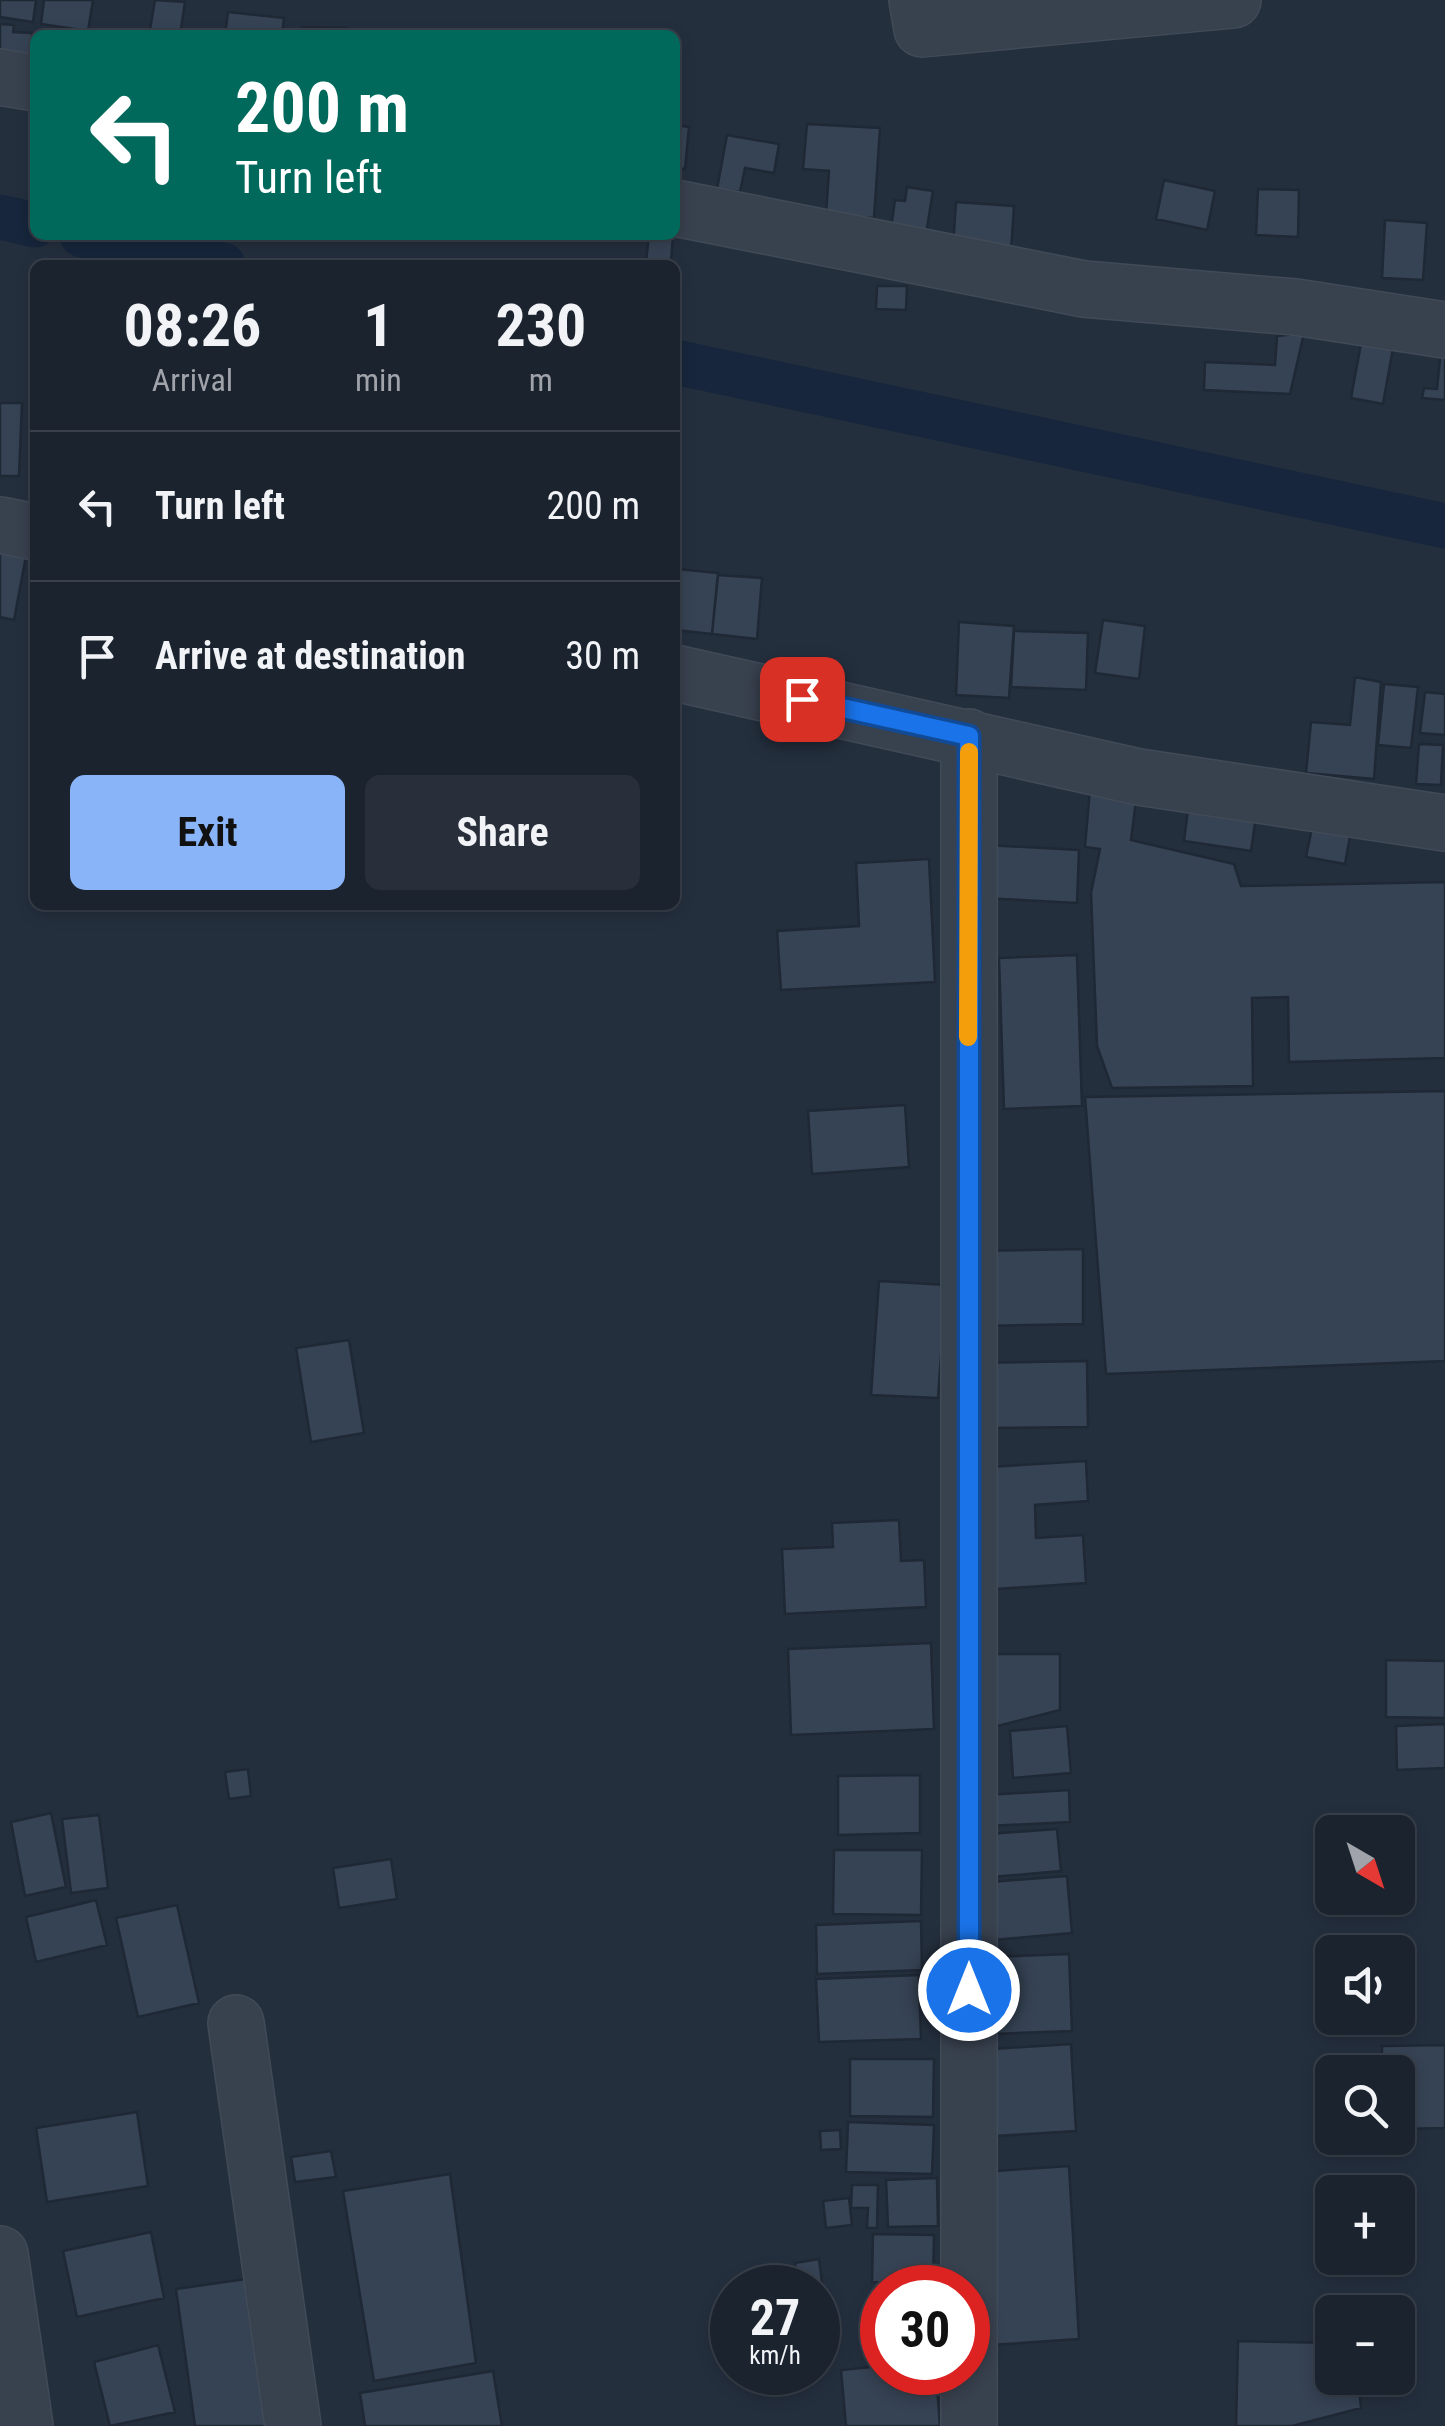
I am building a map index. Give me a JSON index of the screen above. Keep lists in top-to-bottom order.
{
  "north": "bottom right",
  "page": {
    "turn": ["200 m", "Turn left"],
    "eta": [
      "08:26",
      "Arrival",
      "1",
      "min",
      "230",
      "m"
    ],
    "list": [
      {
        "name": "Turn left",
        "value": "200 m"
      },
      {
        "name": "Arrive at destination",
        "value": "30 m"
      }
    ],
    "buttons": ["Exit", "Share"],
    "map_buttons": ["+", "−"],
    "speed": "27 km/h",
    "limit": "30"
  }
}
